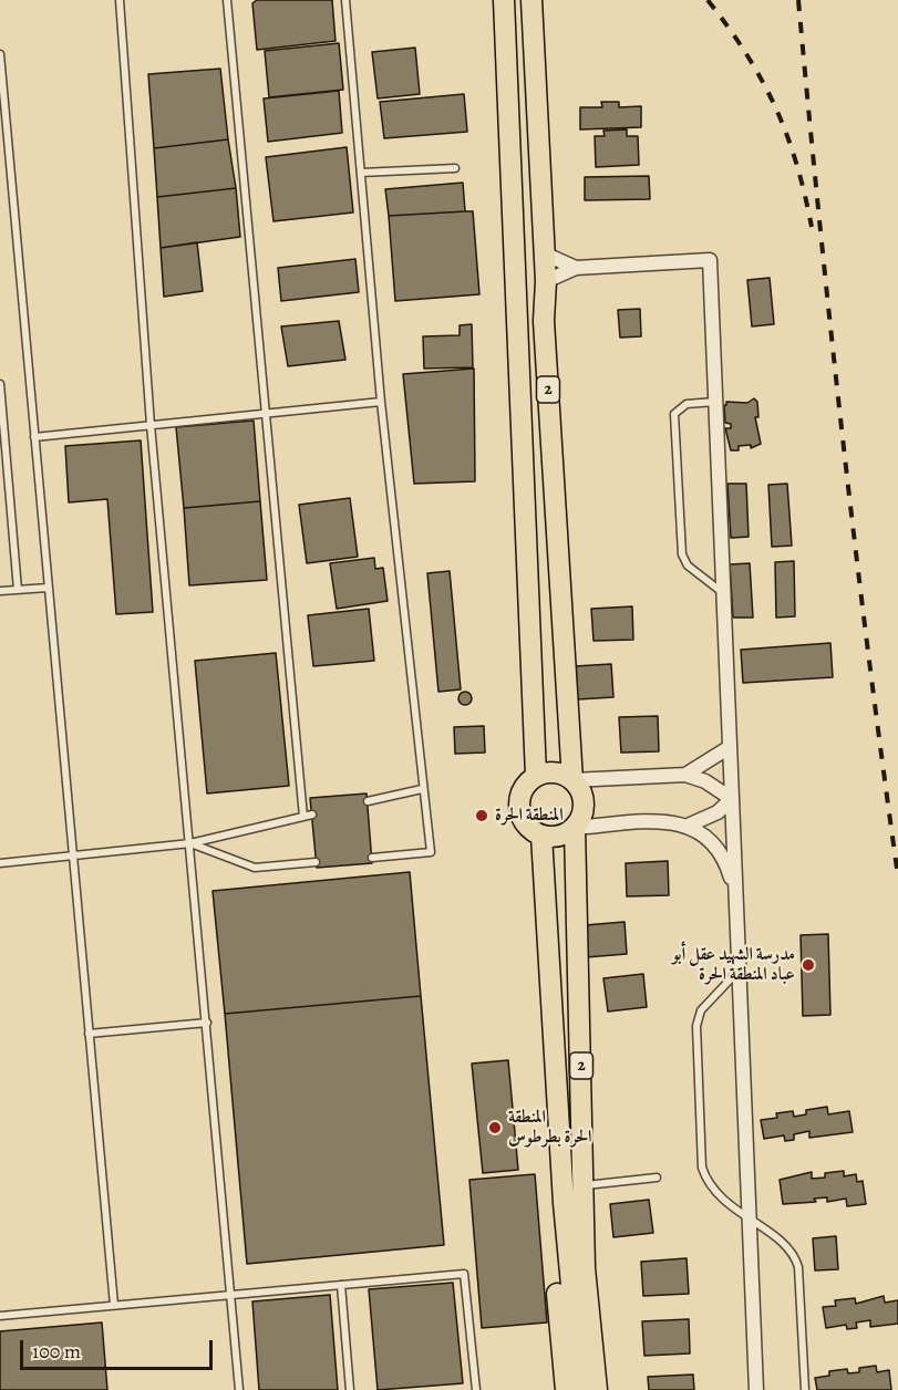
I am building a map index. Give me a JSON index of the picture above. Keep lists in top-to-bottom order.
{
  "streets": {
    "main road": ["2"]
  },
  "places": ["المنطقة الحرة", "مدرسة الشهيد عقل أبو عباد المنطقة الحرة", "المنطقة الحرة بطرطوس"],
  "scale_bar": "100 m"
}
